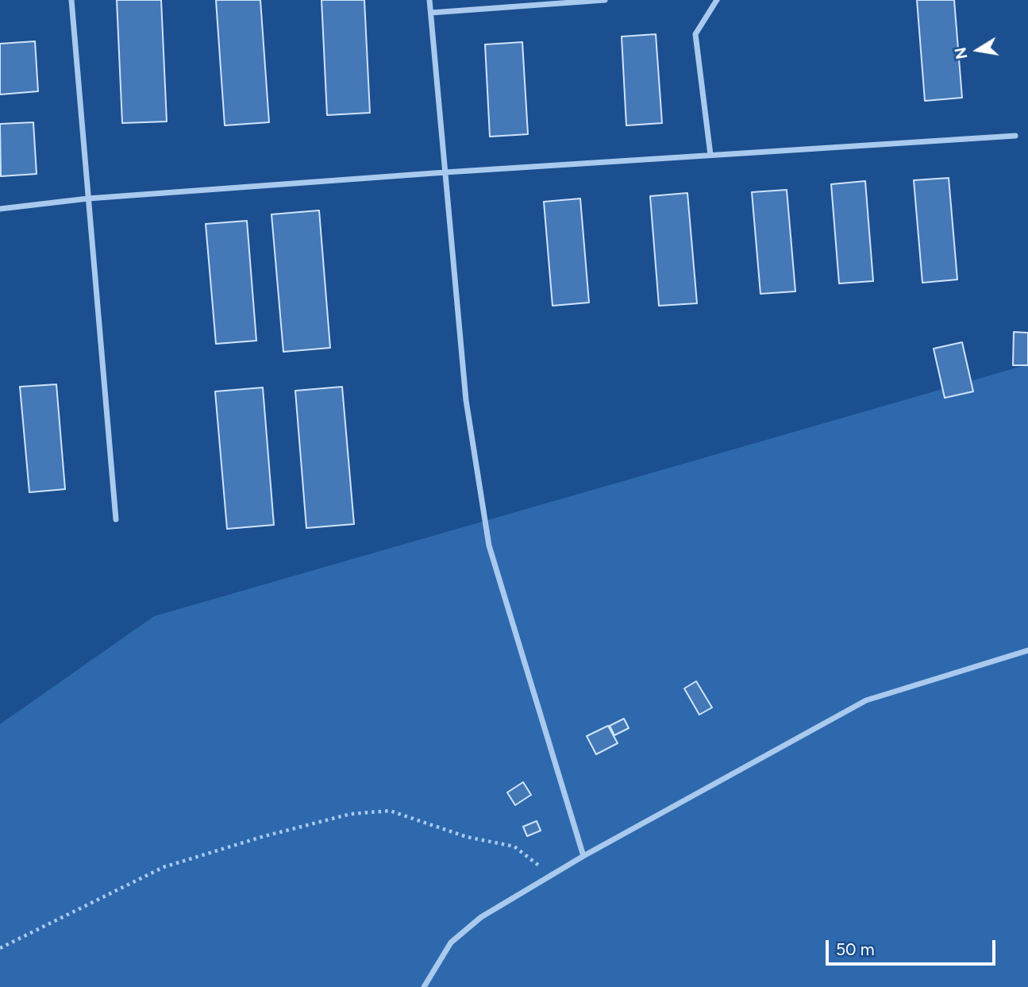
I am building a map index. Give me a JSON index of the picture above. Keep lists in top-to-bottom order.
{
  "scale_bar": "50 m",
  "north": "left"
}
